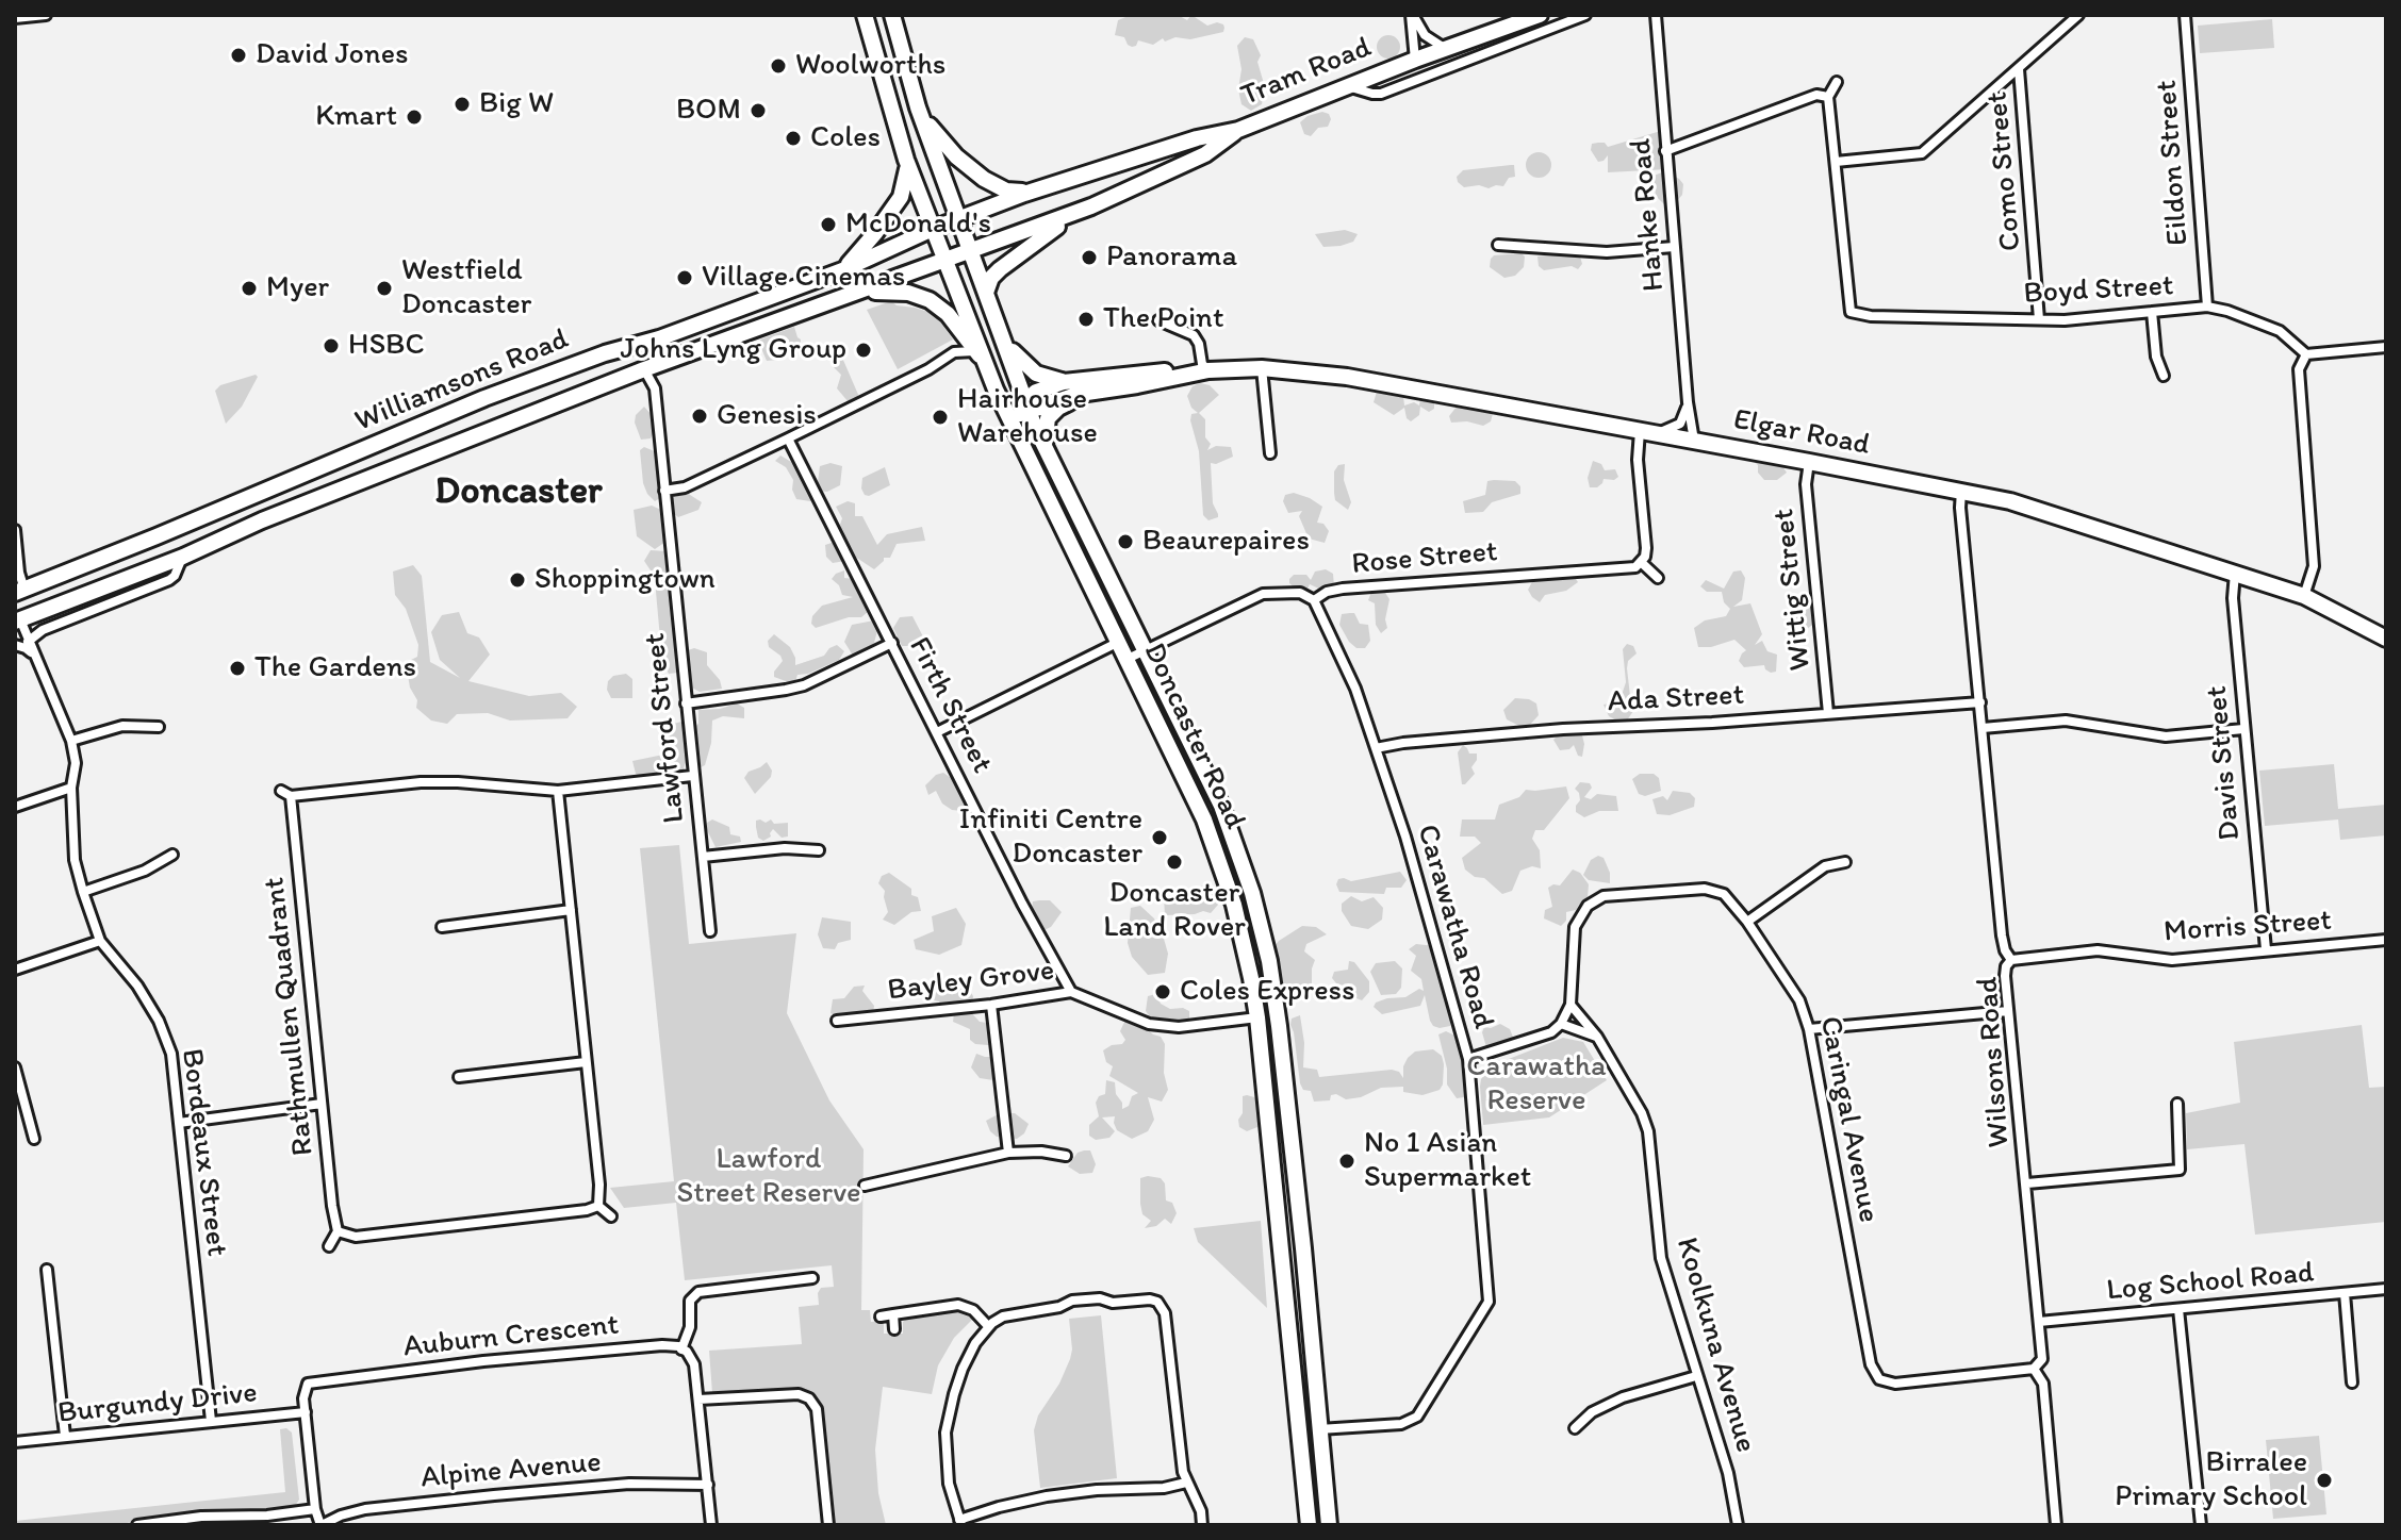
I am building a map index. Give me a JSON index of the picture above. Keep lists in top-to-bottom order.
{
  "streets": {
    "main road": [
      "Tram Road",
      "Williamsons Road",
      "Elgar Road",
      "Doncaster Road"
    ],
    "street": [
      "Eildon Street",
      "Como Street",
      "Hanke Road",
      "Boyd Street",
      "Rose Street",
      "Wittig Street",
      "Ada Street",
      "Firth Street",
      "Lawford Street",
      "Davis Street",
      "Carawatha Road",
      "Morris Street",
      "Bayley Grove",
      "Rathmullen Quadrant",
      "Wilsons Road",
      "Caringal Avenue",
      "Bordeaux Street",
      "Log School Road",
      "Auburn Crescent",
      "Koolkuna Avenue",
      "Burgundy Drive",
      "Alpine Avenue"
    ]
  },
  "crossings": [
    ["Tram Road", "Williamsons Road"],
    ["Tram Road", "Doncaster Road"],
    ["Eildon Street", "Boyd Street"],
    ["Como Street", "Boyd Street"],
    ["Hanke Road", "Elgar Road"],
    ["Williamsons Road", "Lawford Street"],
    ["Williamsons Road", "Doncaster Road"],
    ["Williamsons Road", "Bordeaux Street"],
    ["Elgar Road", "Wittig Street"],
    ["Elgar Road", "Doncaster Road"],
    ["Elgar Road", "Davis Street"],
    ["Elgar Road", "Wilsons Road"],
    ["Rose Street", "Doncaster Road"],
    ["Rose Street", "Carawatha Road"],
    ["Wittig Street", "Ada Street"],
    ["Ada Street", "Carawatha Road"],
    ["Ada Street", "Wilsons Road"],
    ["Firth Street", "Bayley Grove"],
    ["Doncaster Road", "Carawatha Road"],
    ["Doncaster Road", "Bayley Grove"],
    ["Davis Street", "Morris Street"],
    ["Morris Street", "Wilsons Road"],
    ["Wilsons Road", "Caringal Avenue"],
    ["Wilsons Road", "Log School Road"],
    ["Caringal Avenue", "Koolkuna Avenue"],
    ["Bordeaux Street", "Burgundy Drive"],
    ["Auburn Crescent", "Burgundy Drive"]
  ],
  "districts": ["Doncaster"],
  "parks": ["Carawatha Reserve", "Lawford Street Reserve"],
  "places": [
    "David Jones",
    "Woolworths",
    "Big W",
    "BOM",
    "Kmart",
    "Coles",
    "McDonald's",
    "Panorama",
    "Village Cinemas",
    "Myer",
    "Westfield Doncaster",
    "The Point",
    "HSBC",
    "Johns Lyng Group",
    "Genesis",
    "Hairhouse Warehouse",
    "Beaurepaires",
    "Shoppingtown",
    "The Gardens",
    "Infiniti Centre Doncaster",
    "Doncaster Land Rover",
    "Coles Express",
    "No 1 Asian Supermarket",
    "Birralee Primary School"
  ]
}
